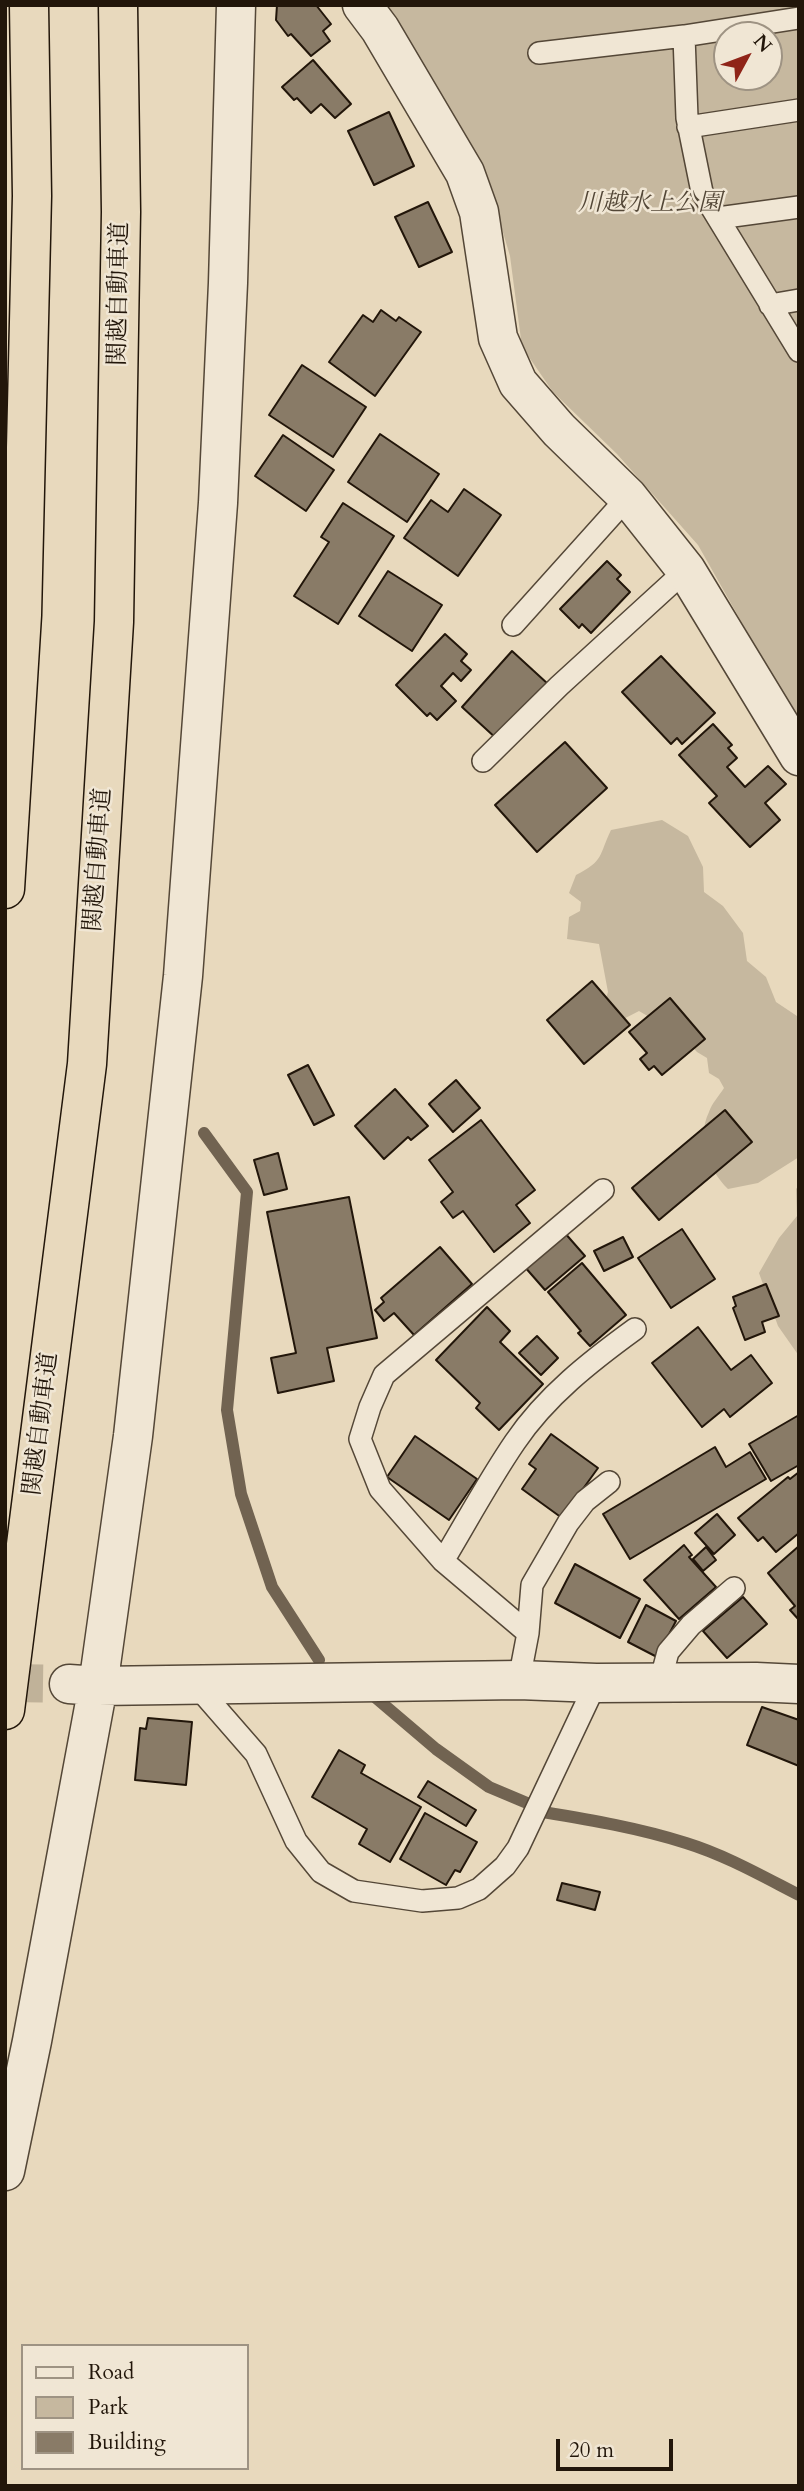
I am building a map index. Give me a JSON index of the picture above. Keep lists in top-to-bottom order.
{
  "streets": {
    "highway": ["関越自動車道"]
  },
  "parks": ["川越水上公園"],
  "legend": ["Road", "Park", "Building"],
  "scale_bar": "20 m",
  "north": "top right"
}
